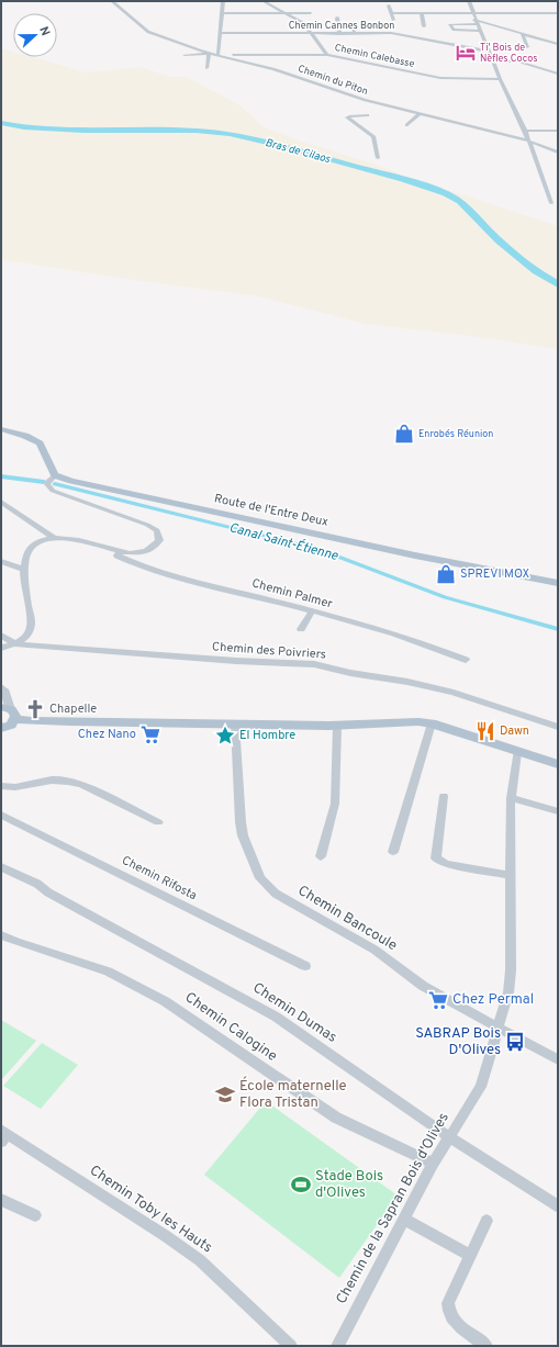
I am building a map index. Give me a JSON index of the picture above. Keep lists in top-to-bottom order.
{
  "streets": {
    "main road": ["Route de l'Entre Deux"],
    "street": [
      "Chemin Cannes Bonbon",
      "Chemin Calebasse",
      "Chemin du Piton",
      "Chemin Palmer",
      "Chemin des Poivriers",
      "Chemin Rifosta",
      "Chemin Bancoule",
      "Chemin Dumas",
      "Chemin Calogine",
      "Chemin de la Sapran Bois d'Olives",
      "Chemin Toby les Hauts"
    ]
  },
  "crossings": [
    ["Chemin Calebasse", "Chemin du Piton"],
    ["Chemin Bancoule", "Chemin de la Sapran Bois d'Olives"],
    ["Chemin Dumas", "Chemin de la Sapran Bois d'Olives"],
    ["Chemin Calogine", "Chemin de la Sapran Bois d'Olives"]
  ],
  "water": ["Bras de Cilaos", "Canal Saint-Étienne"],
  "places": {
    "hotel": ["Ti' Bois de Nèfles Cocos"],
    "shop": ["Enrobés Réunion", "SPREVI MOX"],
    "church": ["Chapelle"],
    "restaurant": ["Dawn"],
    "supermarket": ["Chez Nano", "Chez Permal"],
    "place": ["El Hombre"],
    "bus stop": ["SABRAP Bois D'Olives"],
    "school or university": ["École maternelle Flora Tristan"],
    "sports": ["Stade Bois d'Olives"]
  },
  "north": "right"
}
